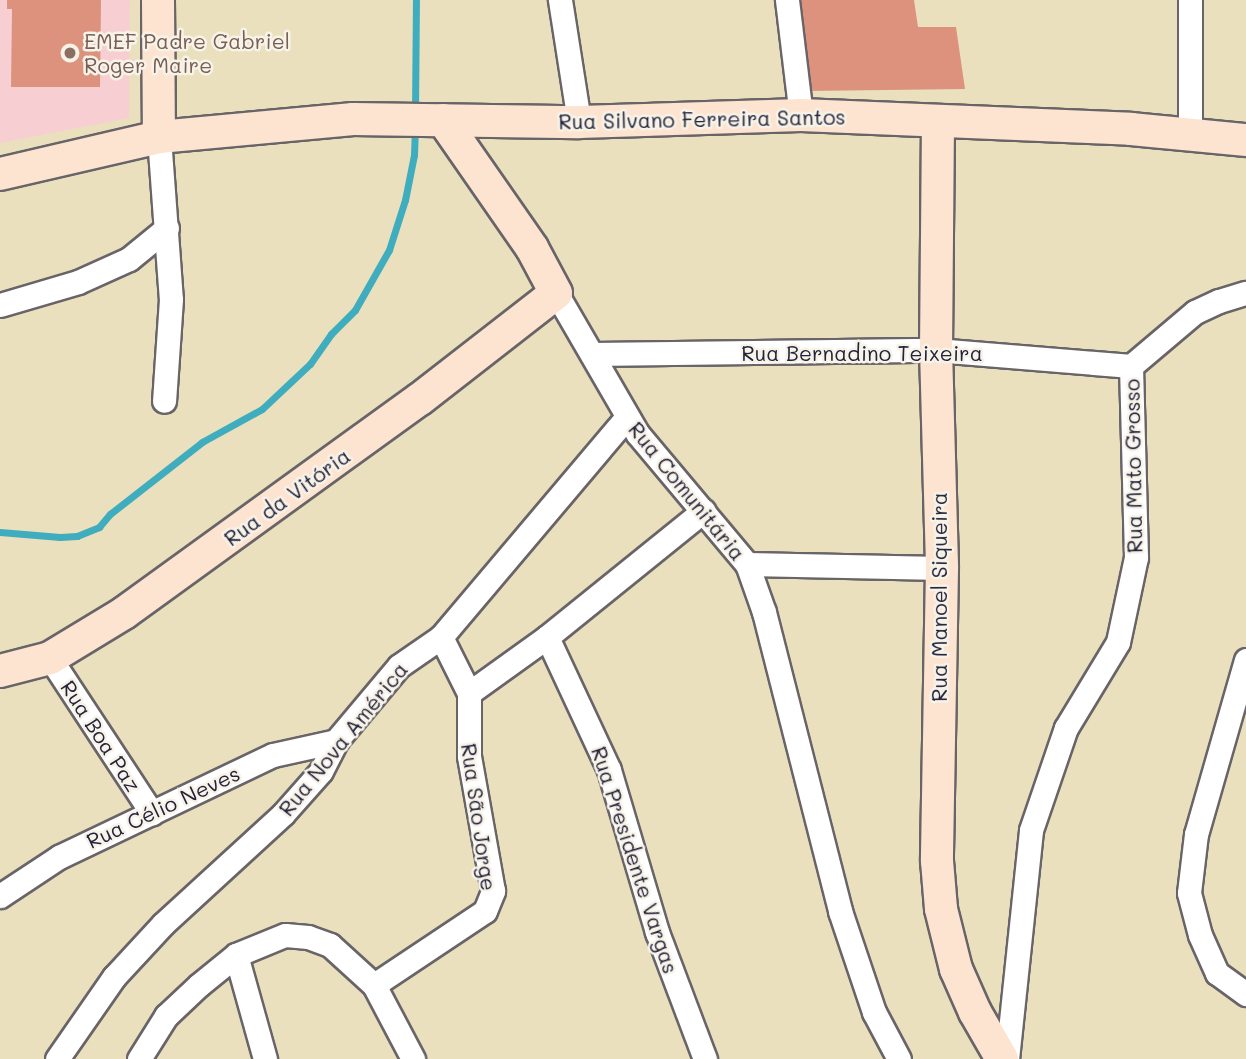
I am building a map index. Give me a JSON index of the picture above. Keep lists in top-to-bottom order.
{
  "streets": {
    "street": [
      "Rua Silvano Ferreira Santos",
      "Rua Bernadino Teixeira",
      "Rua Mato Grosso",
      "Rua Comunitária",
      "Rua da Vitória",
      "Rua Manoel Siqueira",
      "Rua Boa Paz",
      "Rua Nova América",
      "Rua Célio Neves",
      "Rua São Jorge",
      "Rua Presidente Vargas"
    ]
  },
  "crossings": [
    ["Rua Silvano Ferreira Santos", "Rua Comunitária"],
    ["Rua Silvano Ferreira Santos", "Rua Manoel Siqueira"],
    ["Rua Bernadino Teixeira", "Rua Mato Grosso"],
    ["Rua Bernadino Teixeira", "Rua Comunitária"],
    ["Rua Bernadino Teixeira", "Rua Manoel Siqueira"],
    ["Rua Mato Grosso", "Rua Manoel Siqueira"],
    ["Rua Comunitária", "Rua da Vitória"],
    ["Rua Comunitária", "Rua Nova América"],
    ["Rua da Vitória", "Rua Boa Paz"],
    ["Rua Boa Paz", "Rua Célio Neves"],
    ["Rua Nova América", "Rua Célio Neves"],
    ["Rua Nova América", "Rua São Jorge"]
  ],
  "places": ["EMEF Padre Gabriel Roger Maire"]
}
